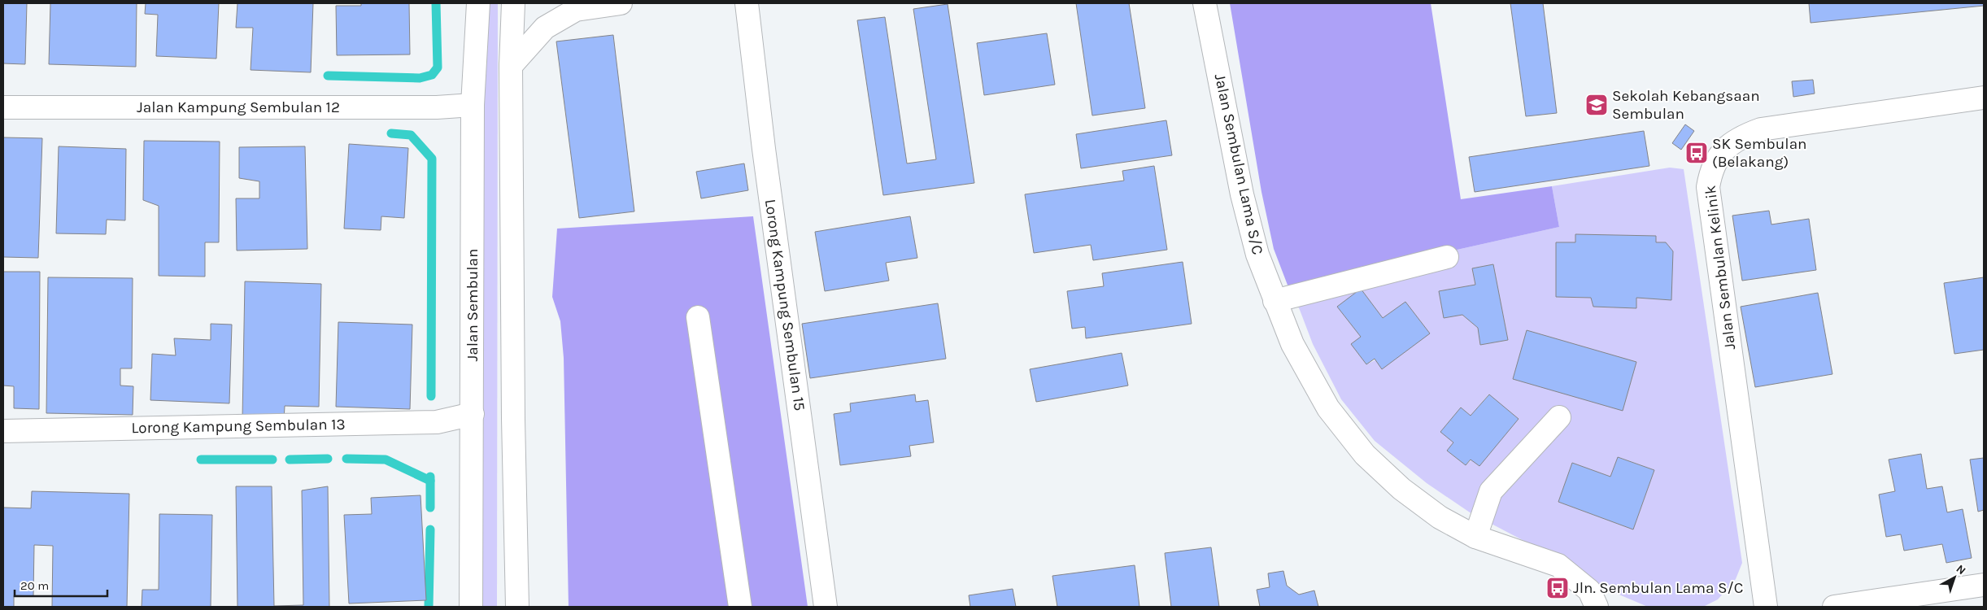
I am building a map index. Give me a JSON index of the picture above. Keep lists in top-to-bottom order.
{
  "streets": {
    "street": [
      "Jalan Kampung Sembulan 12",
      "Jalan Sembulan Lama S/C",
      "Jalan Sembulan Kelinik",
      "Jalan Sembulan",
      "Lorong Kampung Sembulan 15",
      "Lorong Kampung Sembulan 13"
    ]
  },
  "crossings": [
    ["Jalan Kampung Sembulan 12", "Jalan Sembulan"],
    ["Jalan Sembulan", "Lorong Kampung Sembulan 13"]
  ],
  "places": {
    "school or university": ["Sekolah Kebangsaan Sembulan"],
    "bus stop": ["SK Sembulan (Belakang)", "Jln. Sembulan Lama S/C"]
  },
  "scale_bar": "20 m",
  "north": "top right"
}
